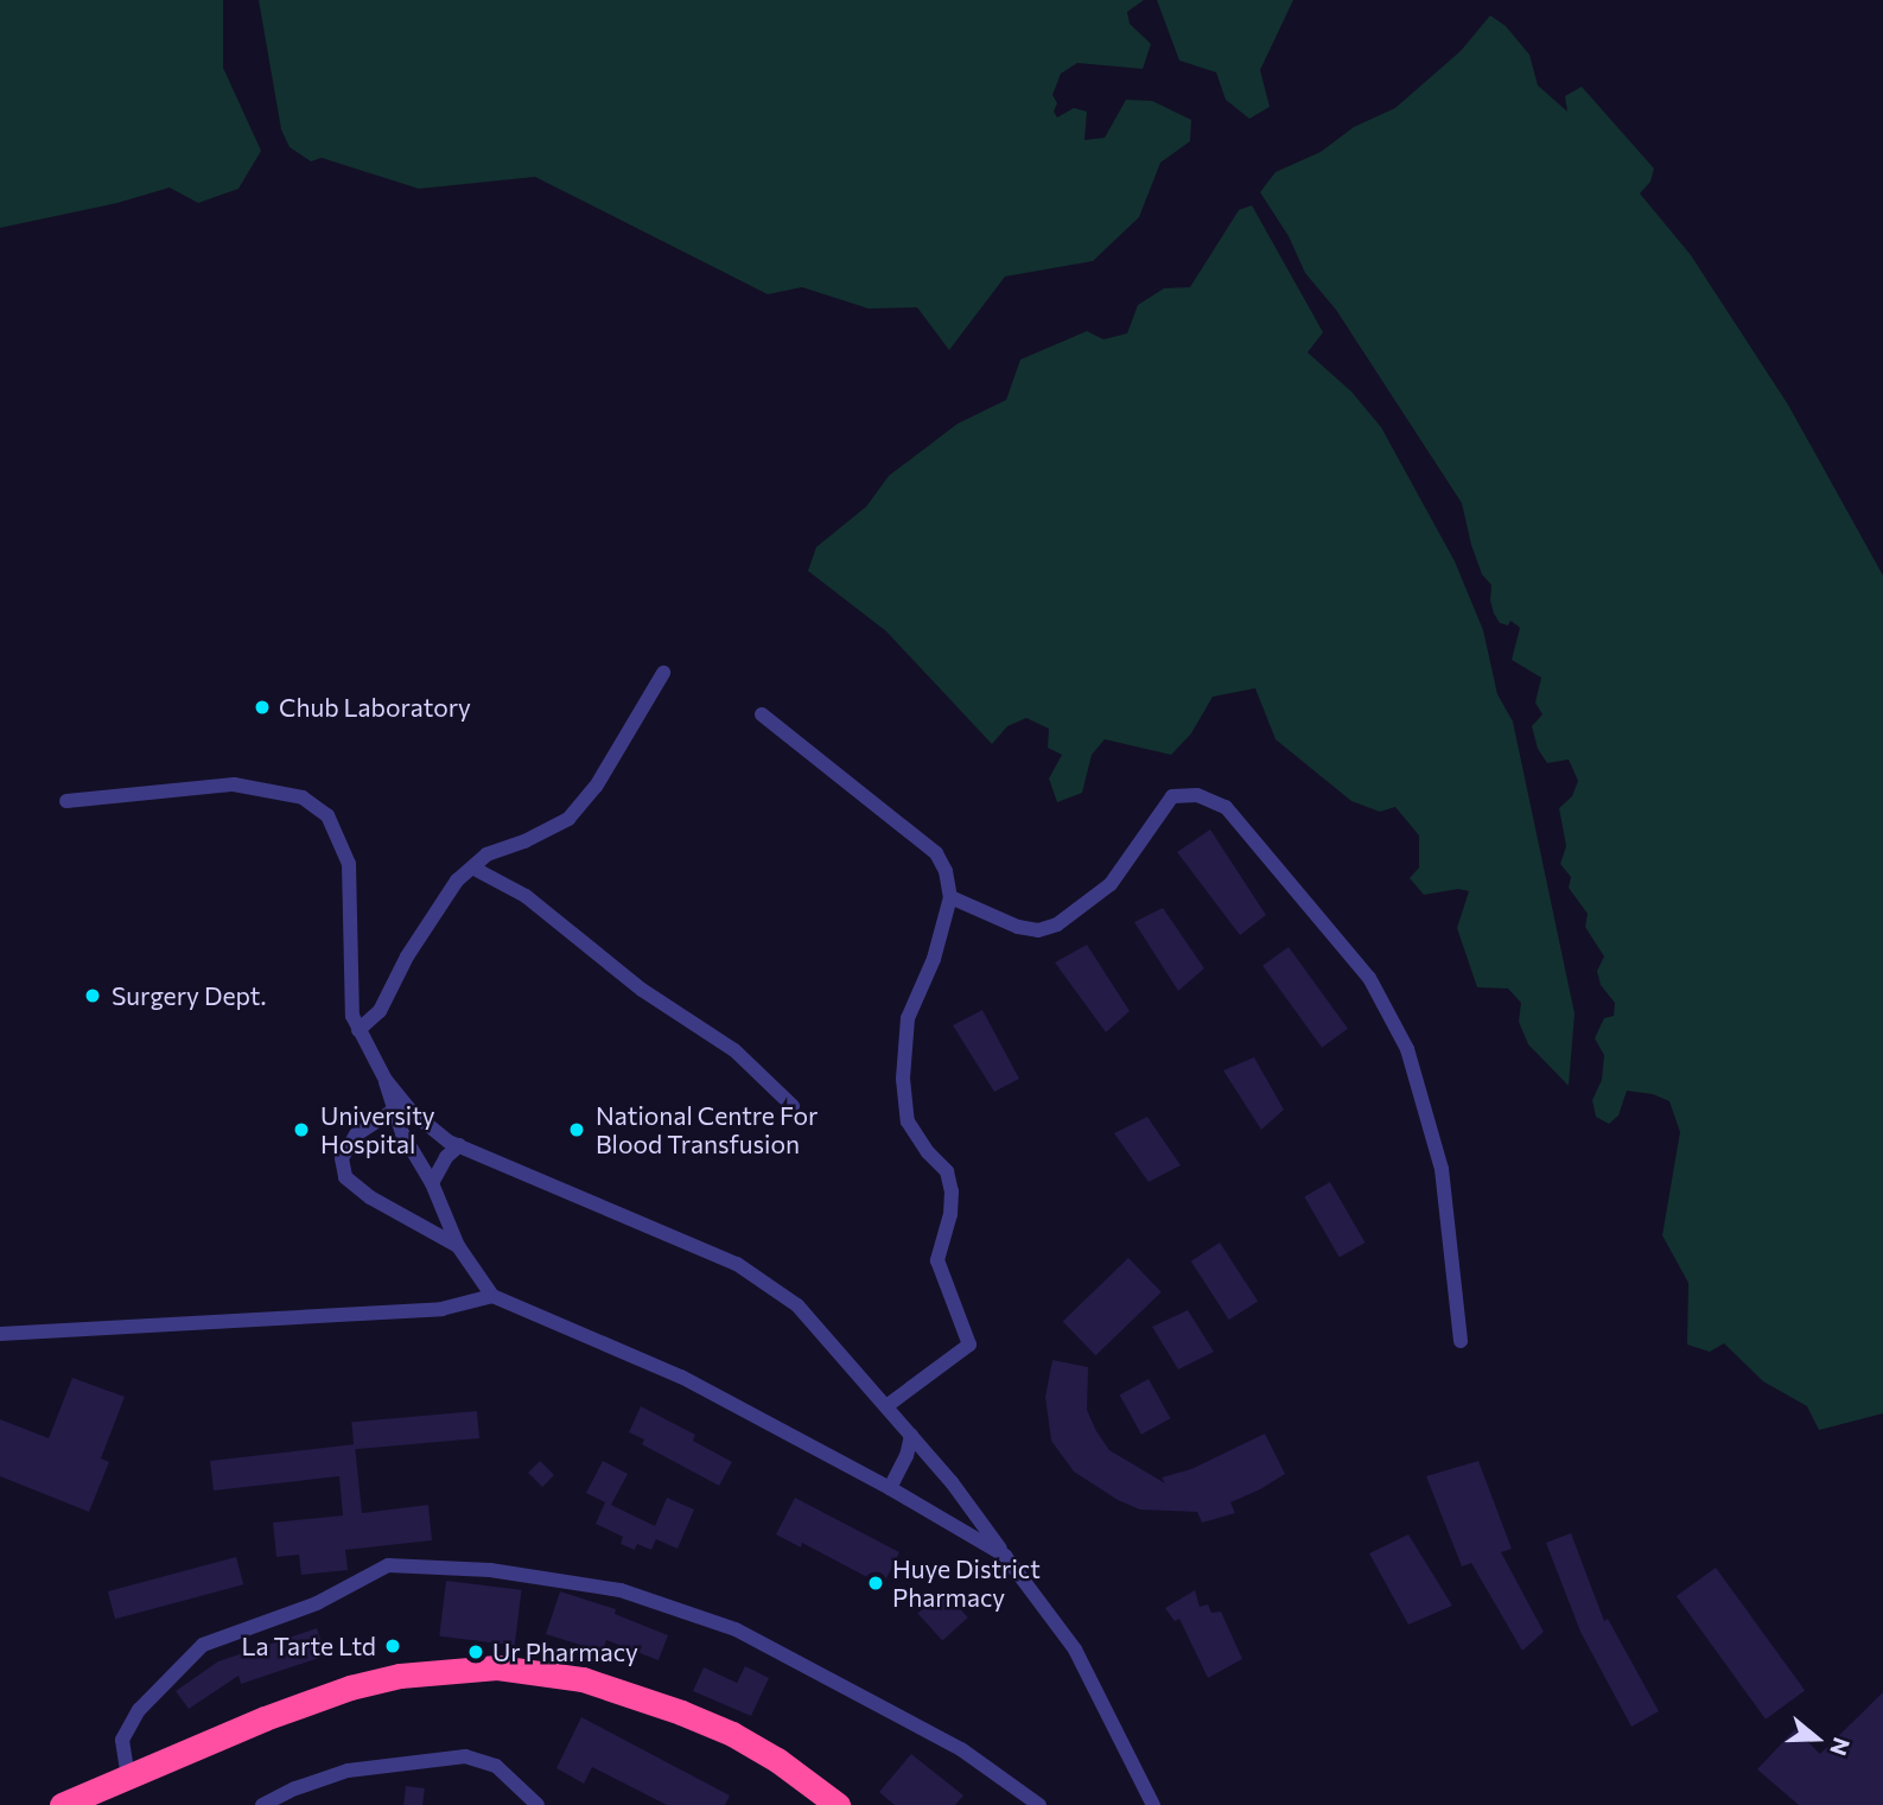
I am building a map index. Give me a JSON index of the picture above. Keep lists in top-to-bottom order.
{
  "places": [
    "Chub Laboratory",
    "Surgery Dept.",
    "University Hospital",
    "National Centre For Blood Transfusion",
    "Huye District Pharmacy",
    "La Tarte Ltd",
    "Ur Pharmacy"
  ],
  "north": "right"
}
